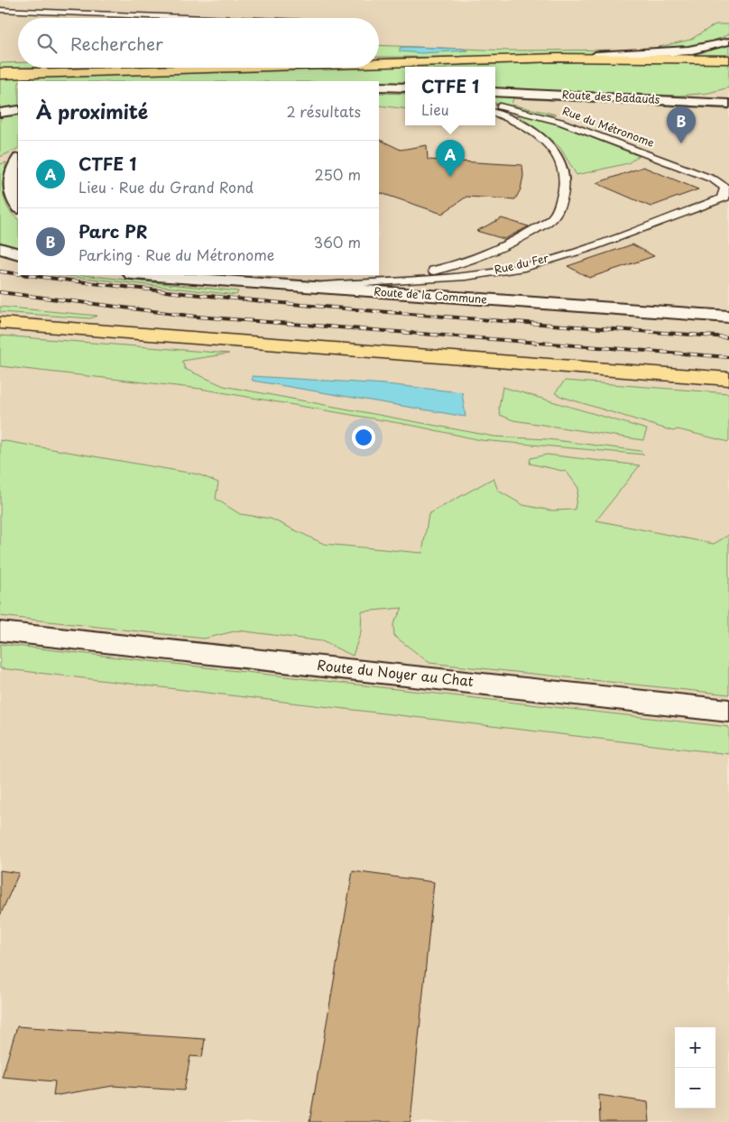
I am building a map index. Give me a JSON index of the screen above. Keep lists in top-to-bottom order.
{
  "streets": {
    "main road": ["Route des Badauds", "Route de la Commune", "Route du Noyer au Chat"],
    "street": ["Rue du Métronome", "Rue du Fer"]
  },
  "crossings": [
    ["Rue du Fer", "Route de la Commune"]
  ],
  "page": {
    "search": "Rechercher",
    "popup": ["CTFE 1", "Lieu"],
    "heading": ["À proximité", "2 résultats"],
    "pins": ["B", "A"],
    "list": [
      {
        "mark": "A",
        "name": "CTFE 1",
        "note": "Lieu · Rue du Grand Rond",
        "value": "250 m"
      },
      {
        "mark": "B",
        "name": "Parc PR",
        "note": "Parking · Rue du Métronome",
        "value": "360 m"
      }
    ],
    "map_buttons": ["+", "−"]
  }
}
